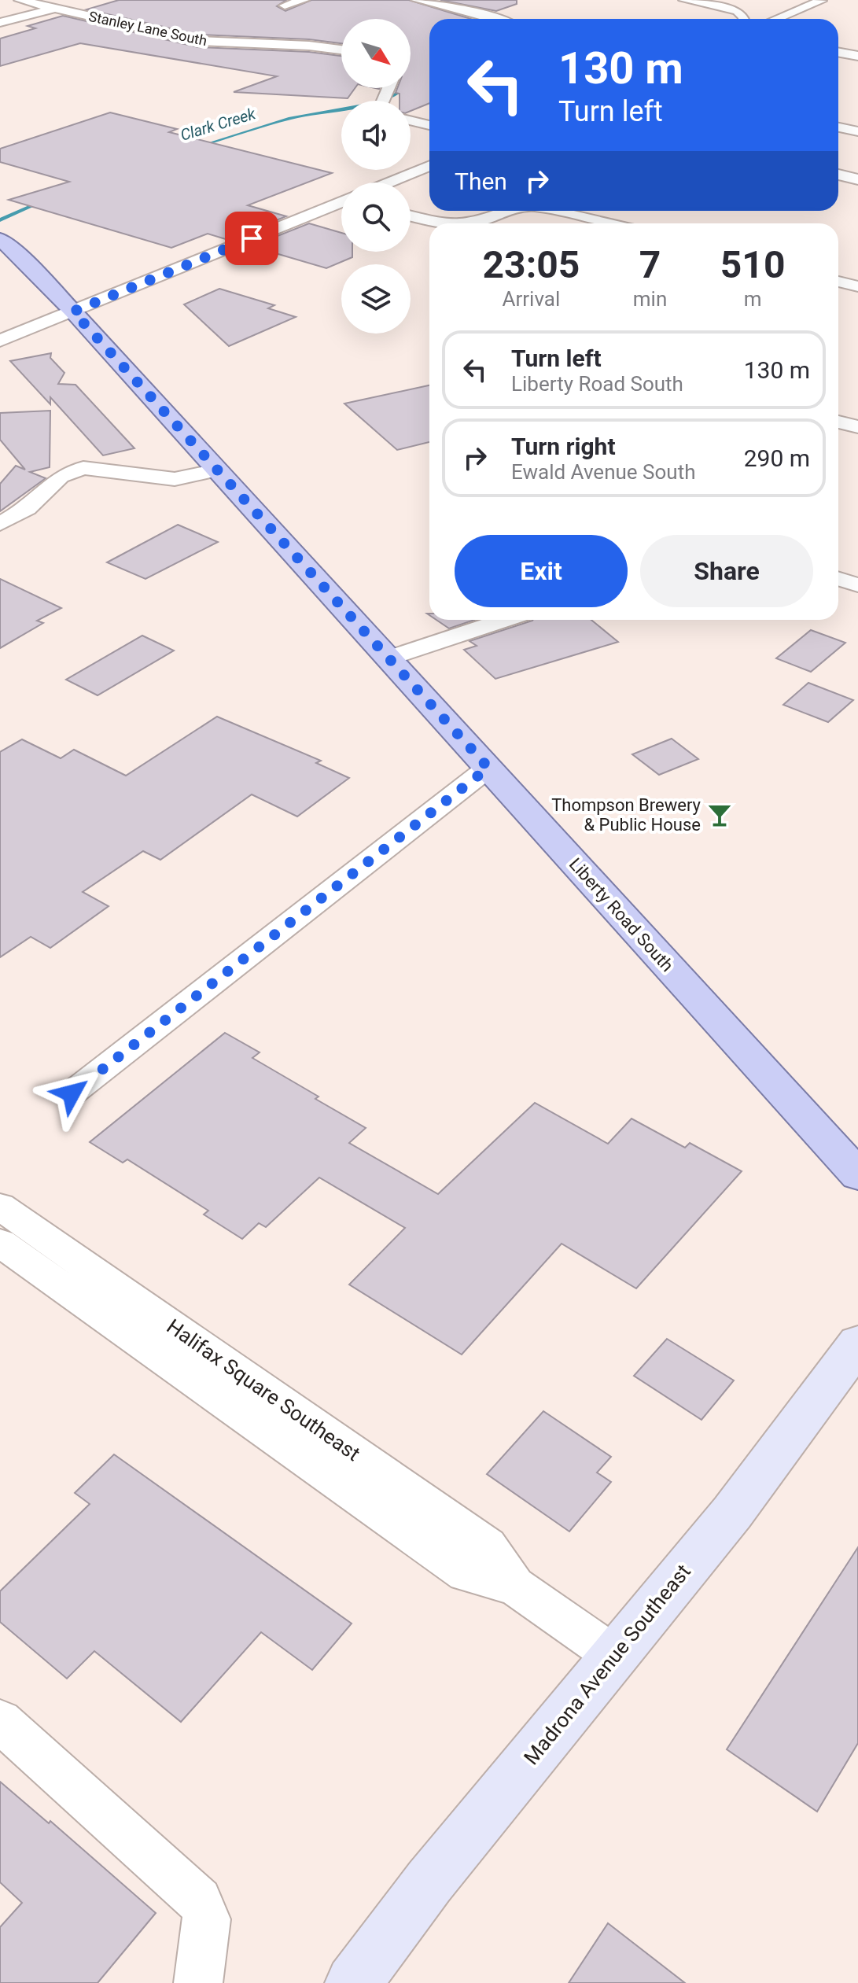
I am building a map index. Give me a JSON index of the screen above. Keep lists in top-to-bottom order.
{
  "streets": {
    "main road": ["Liberty Road South", "Madrona Avenue Southeast"],
    "street": ["Stanley Lane South", "Halifax Square Southeast"]
  },
  "crossings": [
    ["Halifax Square Southeast", "Madrona Avenue Southeast"]
  ],
  "water": ["Clark Creek"],
  "places": {
    "bar": ["Thompson Brewery & Public House"]
  },
  "north": "bottom right",
  "page": {
    "turn": ["130 m", "Turn left"],
    "then": "Then",
    "eta": [
      "23:05",
      "Arrival",
      "7",
      "min",
      "510",
      "m"
    ],
    "list": [
      {
        "name": "Turn left",
        "note": "Liberty Road South",
        "value": "130 m"
      },
      {
        "name": "Turn right",
        "note": "Ewald Avenue South",
        "value": "290 m"
      }
    ],
    "buttons": ["Exit", "Share"]
  }
}
